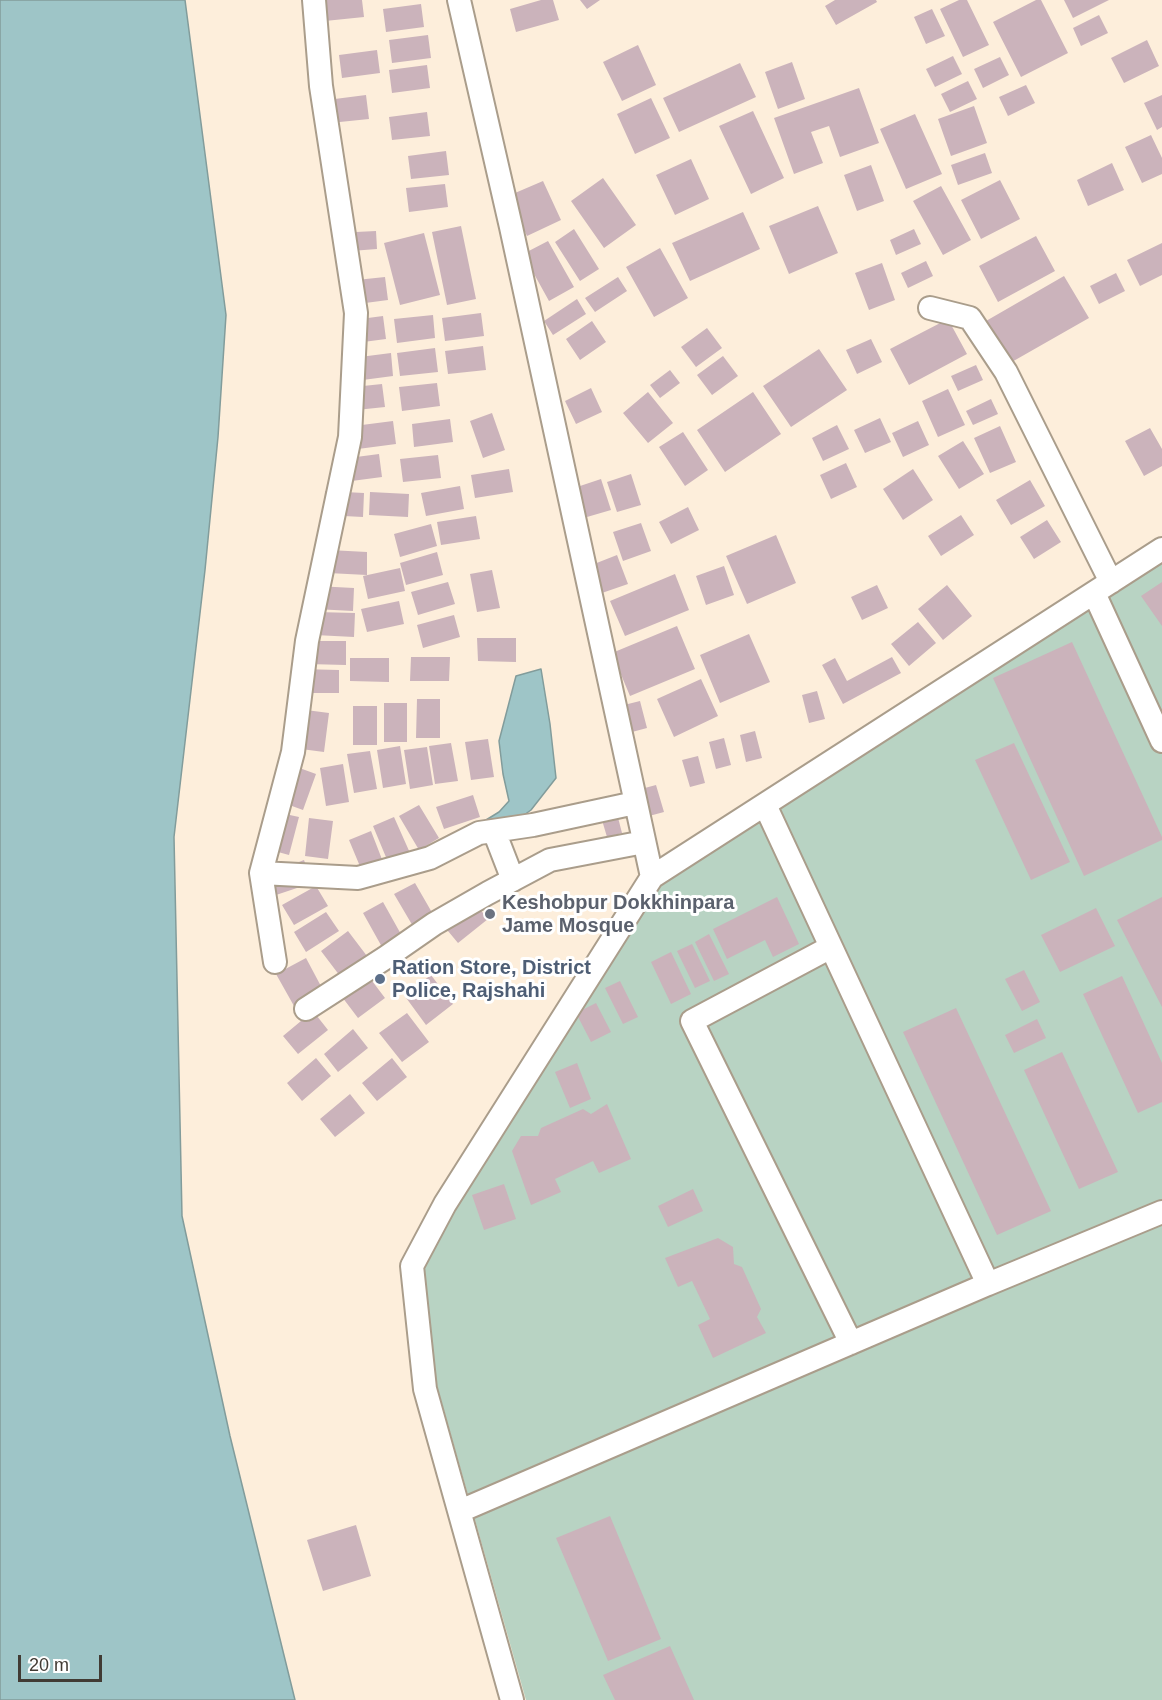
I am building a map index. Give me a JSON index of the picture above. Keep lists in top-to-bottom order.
{
  "places": ["Keshobpur Dokkhinpara Jame Mosque", "Ration Store, District Police, Rajshahi"],
  "scale_bar": "20 m"
}
